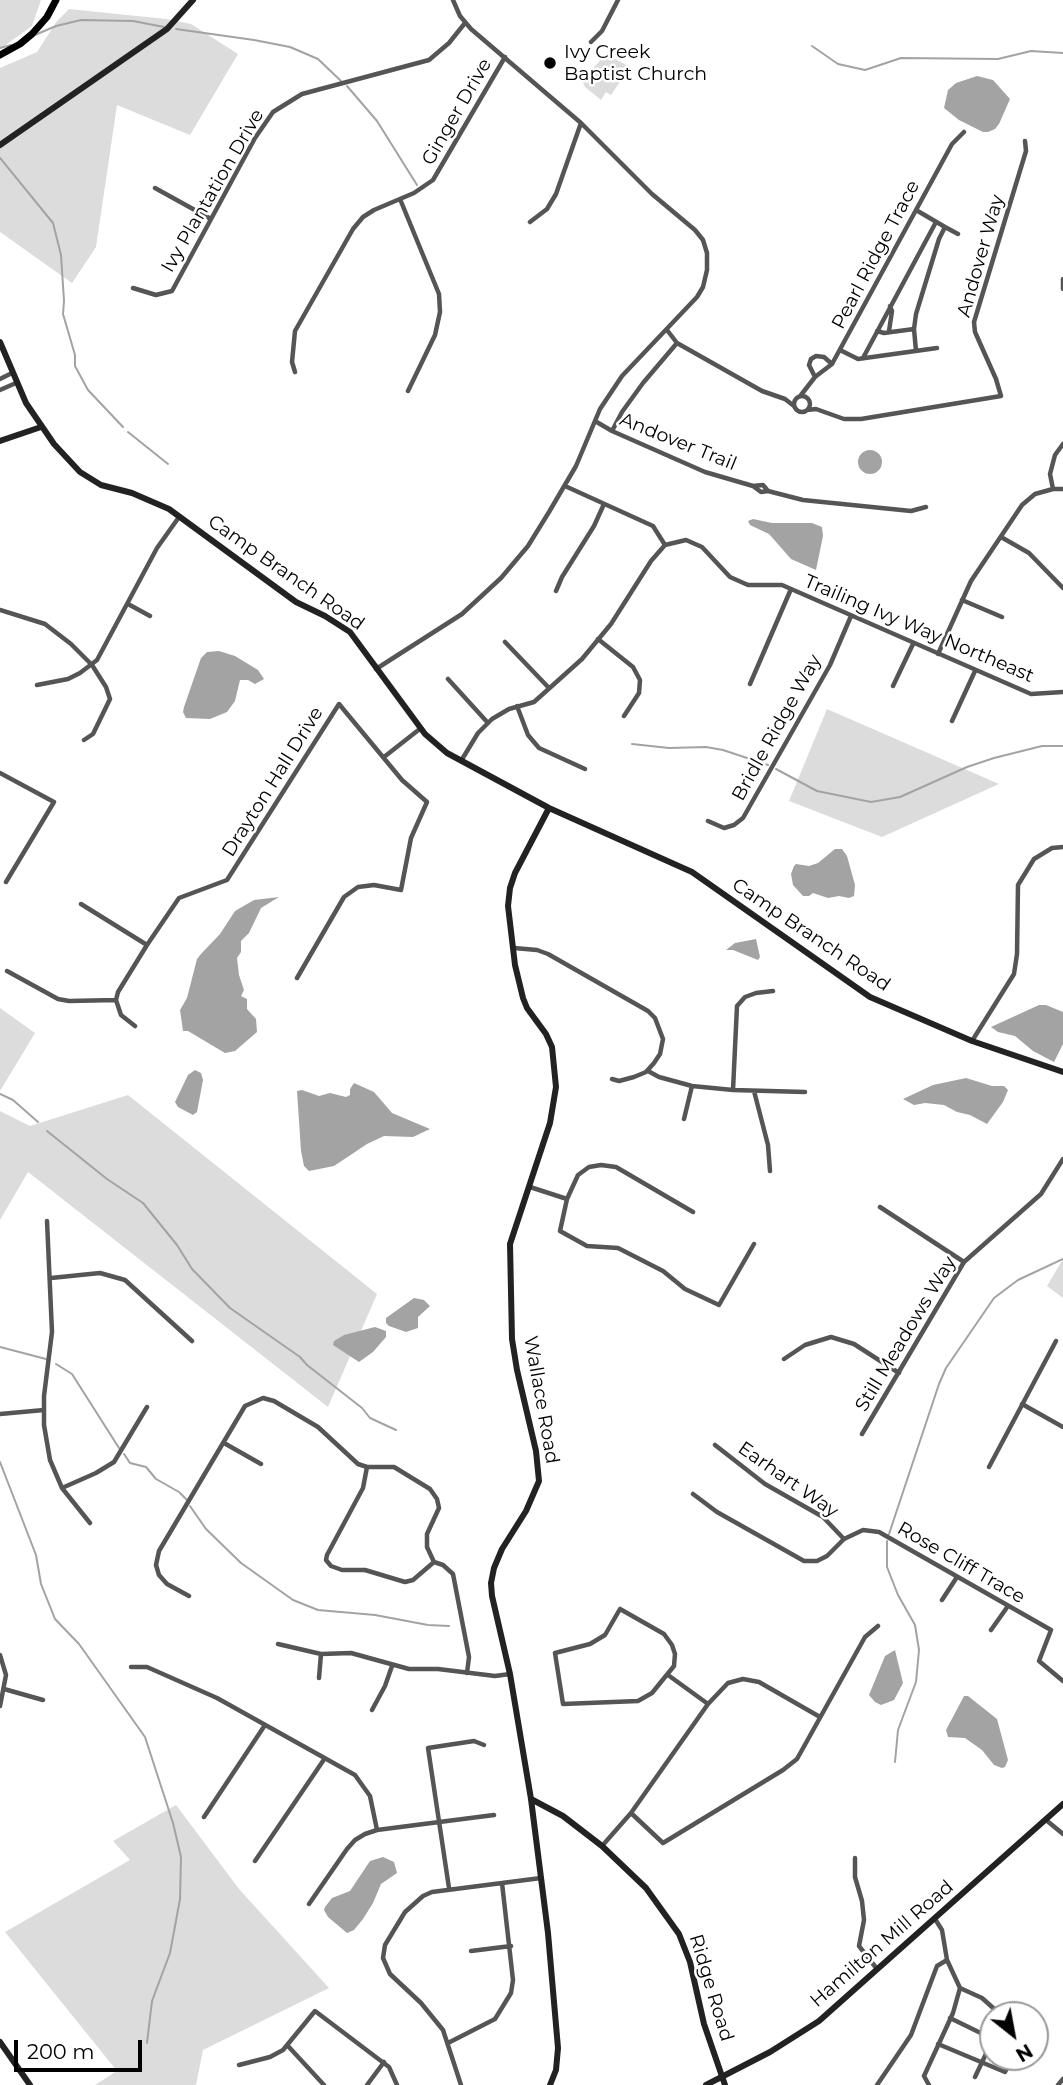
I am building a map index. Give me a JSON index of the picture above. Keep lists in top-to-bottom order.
{
  "streets": {
    "street": [
      "Ginger Drive",
      "Ivy Plantation Drive",
      "Pearl Ridge Trace",
      "Andover Way",
      "Andover Trail",
      "Camp Branch Road",
      "Trailing Ivy Way Northeast",
      "Bridle Ridge Way",
      "Drayton Hall Drive",
      "Still Meadows Way",
      "Wallace Road",
      "Earhart Way",
      "Rose Cliff Trace",
      "Hamilton Mill Road",
      "Ridge Road"
    ]
  },
  "crossings": [
    ["Camp Branch Road", "Wallace Road"],
    ["Trailing Ivy Way Northeast", "Bridle Ridge Way"],
    ["Wallace Road", "Ridge Road"],
    ["Earhart Way", "Rose Cliff Trace"],
    ["Hamilton Mill Road", "Ridge Road"]
  ],
  "places": ["Ivy Creek Baptist Church"],
  "scale_bar": "200 m",
  "north": "bottom right"
}
